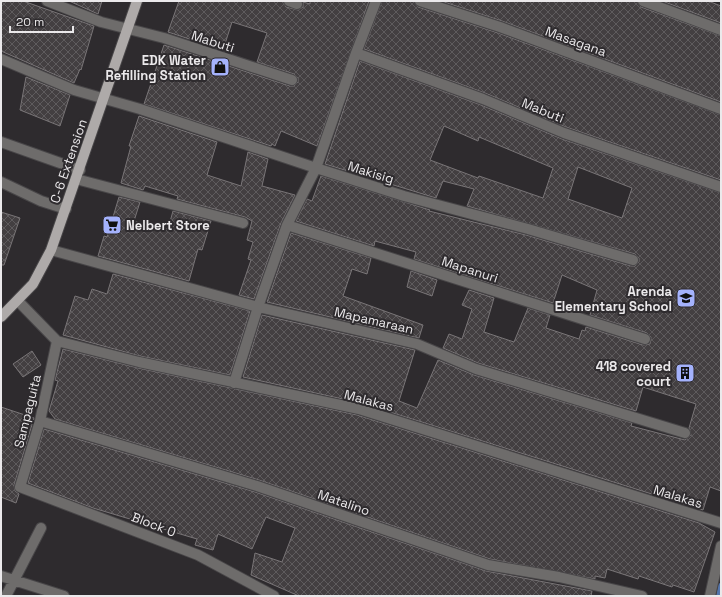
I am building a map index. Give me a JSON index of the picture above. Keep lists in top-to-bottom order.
{
  "streets": {
    "main road": ["C-6 Extension"],
    "street": [
      "Mabuti",
      "Masagana",
      "Makisig",
      "Mapanuri",
      "Mapamaraan",
      "Malakas",
      "Sampaguita",
      "Matalino",
      "Block 0"
    ]
  },
  "crossings": [
    ["Mabuti", "C-6 Extension"],
    ["C-6 Extension", "Makisig"],
    ["C-6 Extension", "Mapamaraan"],
    ["Malakas", "Sampaguita"],
    ["Sampaguita", "Matalino"],
    ["Sampaguita", "Block 0"]
  ],
  "places": {
    "shop": ["EDK Water Refilling Station"],
    "supermarket": ["Nelbert Store"],
    "school or university": ["Arenda Elementary School"],
    "building": ["418 covered court"]
  },
  "scale_bar": "20 m"
}
